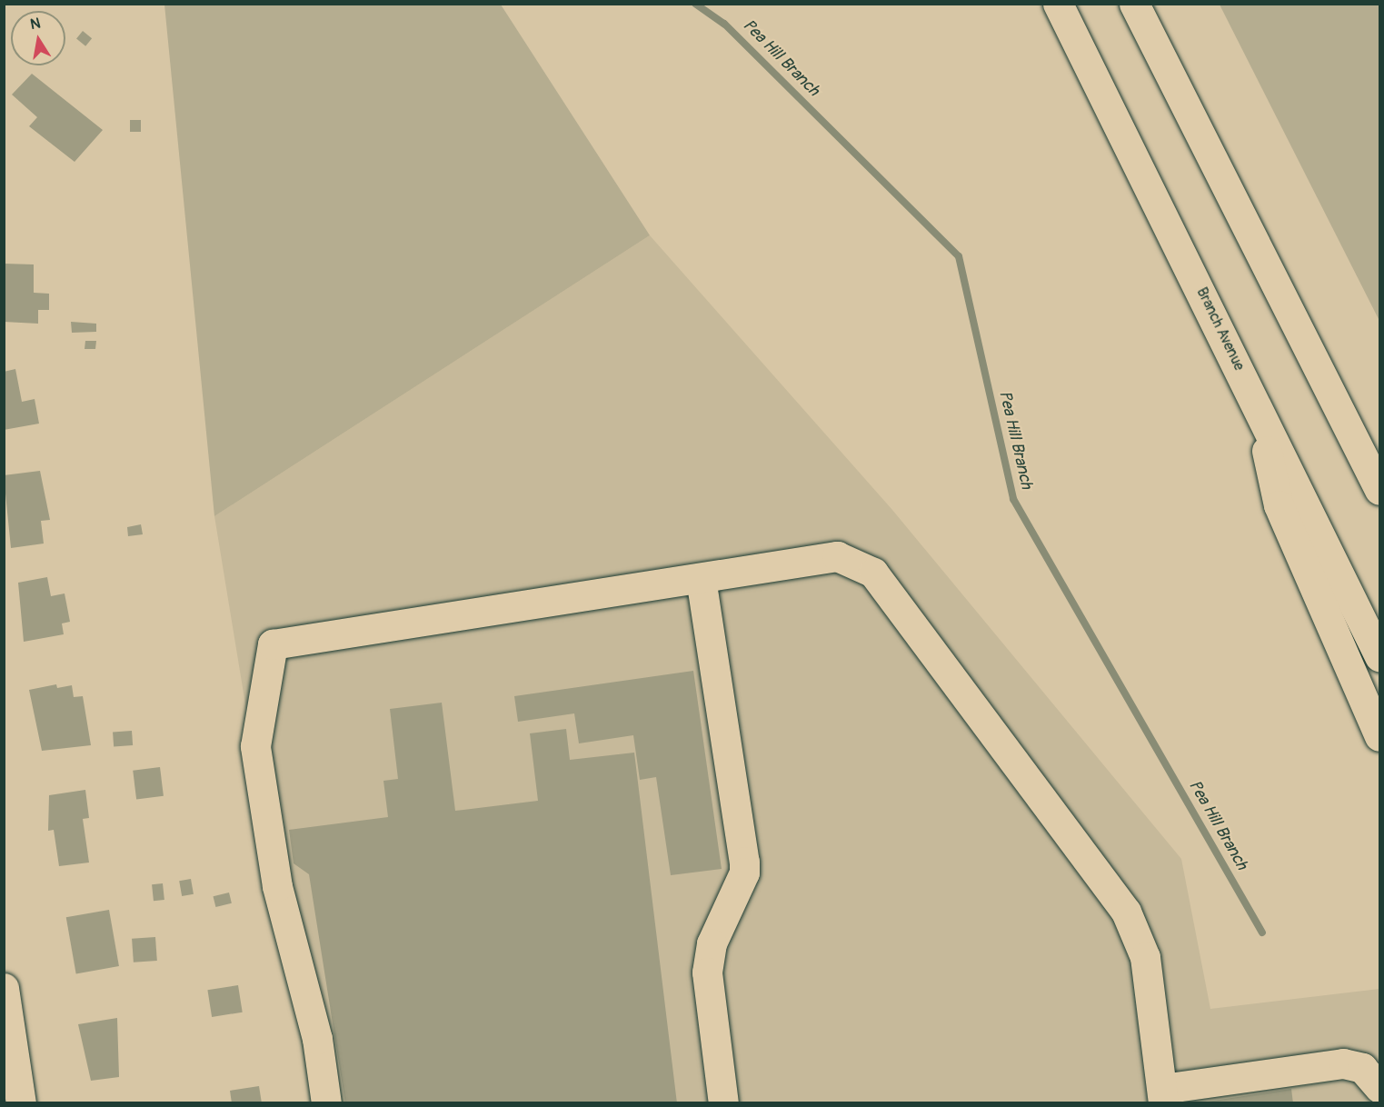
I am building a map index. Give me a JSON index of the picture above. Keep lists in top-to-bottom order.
{
  "streets": {
    "main road": ["Branch Avenue"]
  },
  "water": ["Pea Hill Branch"],
  "north": "top"
}
